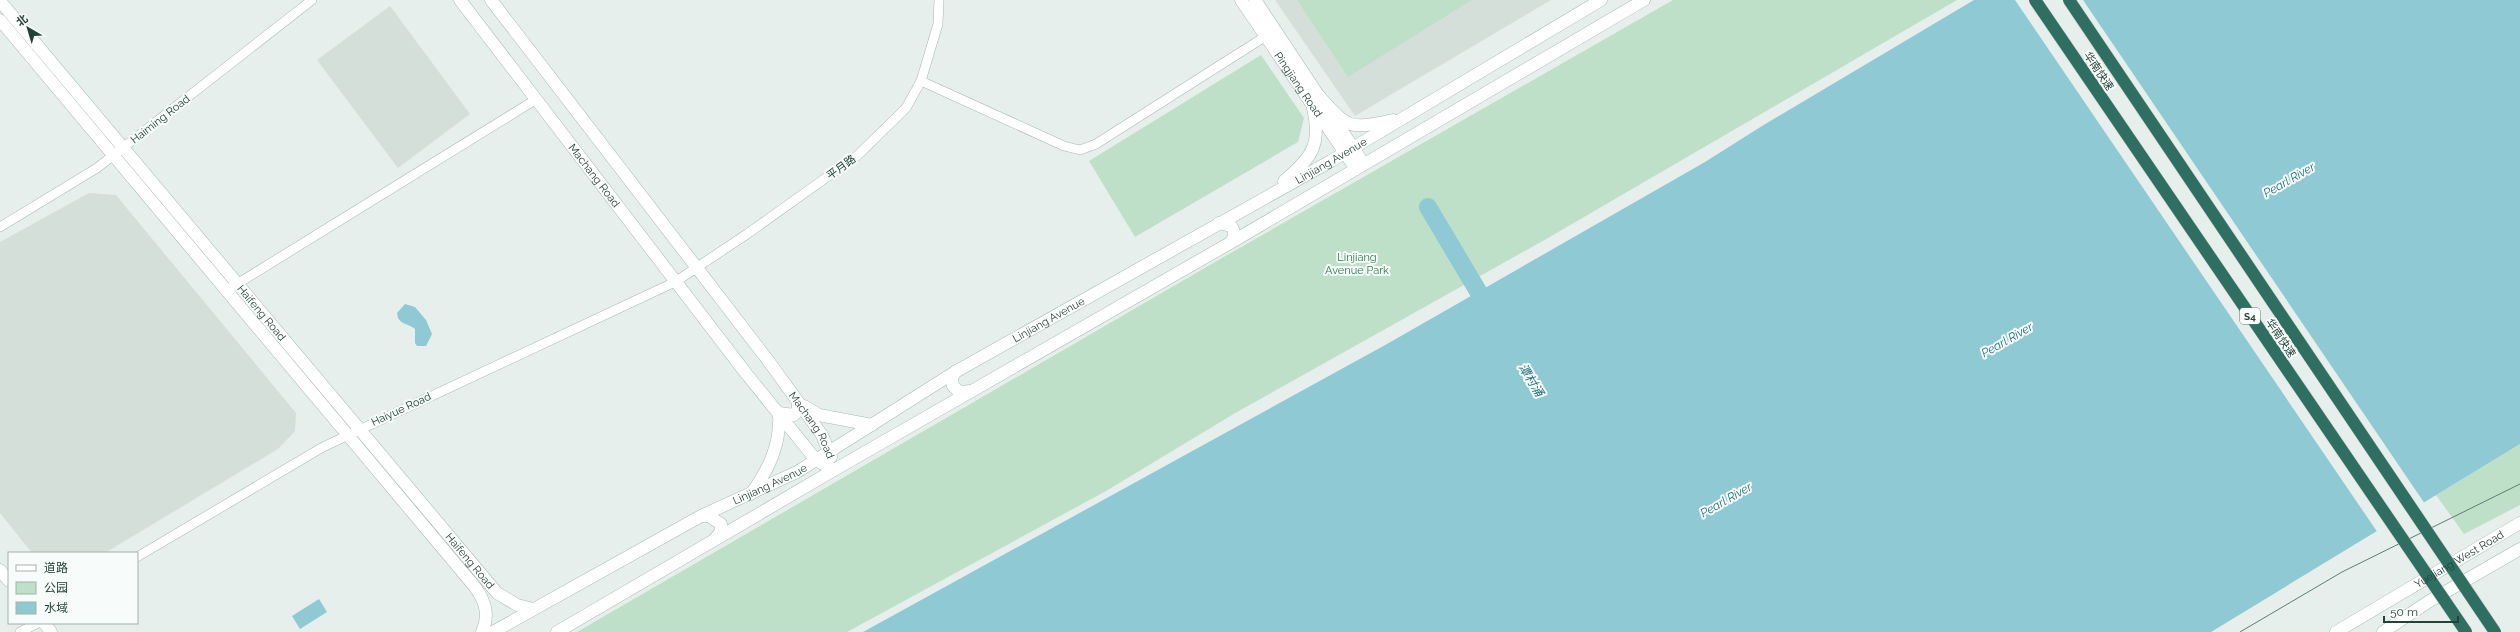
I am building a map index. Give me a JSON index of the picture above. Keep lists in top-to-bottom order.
{
  "streets": {
    "highway": ["华南快速", "S4"],
    "main road": [
      "Pingjiang Road",
      "Linjiang Avenue",
      "Machang Road",
      "Haifeng Road",
      "Yuejiang West Road"
    ],
    "street": ["Haiming Road", "平月路", "Haiyue Road"]
  },
  "crossings": [
    ["Pingjiang Road", "Linjiang Avenue"],
    ["Haiming Road", "Haifeng Road"],
    ["Linjiang Avenue", "Machang Road"],
    ["Linjiang Avenue", "Haifeng Road"],
    ["平月路", "Machang Road"],
    ["平月路", "Haiyue Road"],
    ["Machang Road", "Haiyue Road"],
    ["Haifeng Road", "Haiyue Road"]
  ],
  "water": ["Pearl River", "潭村涌"],
  "parks": ["Linjiang Avenue Park"],
  "legend": ["道路", "公园", "水域"],
  "scale_bar": "50 m",
  "north": "top left"
}
